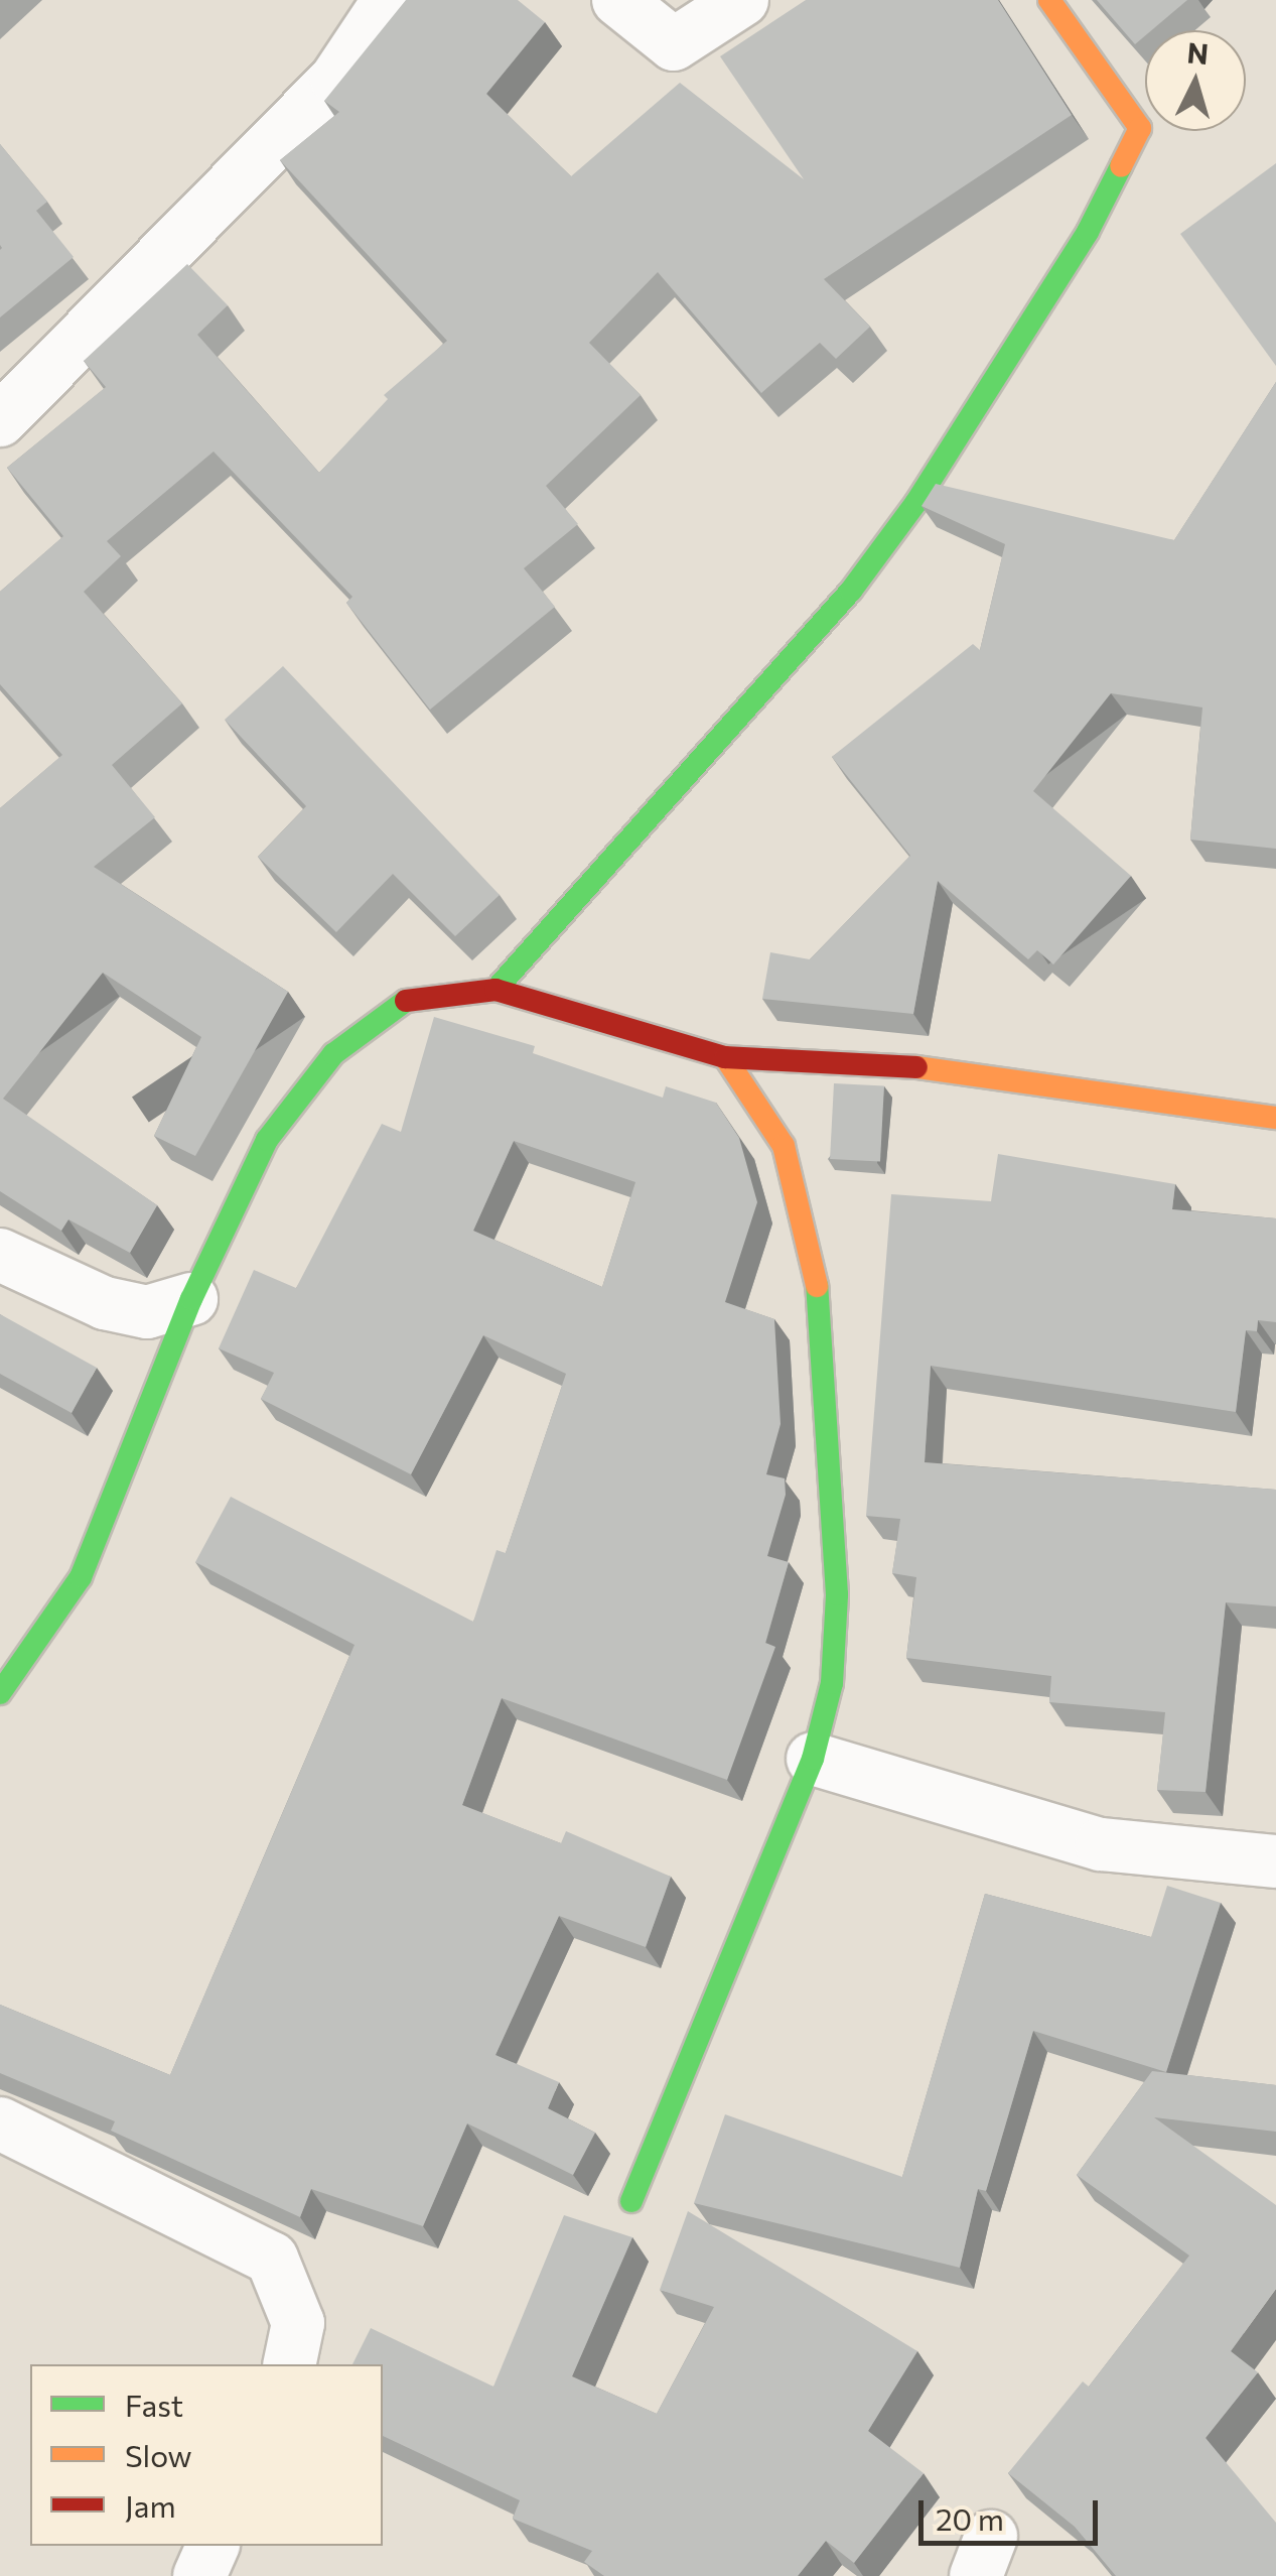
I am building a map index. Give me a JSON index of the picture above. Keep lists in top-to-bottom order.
{
  "legend": ["Fast", "Slow", "Jam"],
  "scale_bar": "20 m",
  "north": "top"
}
